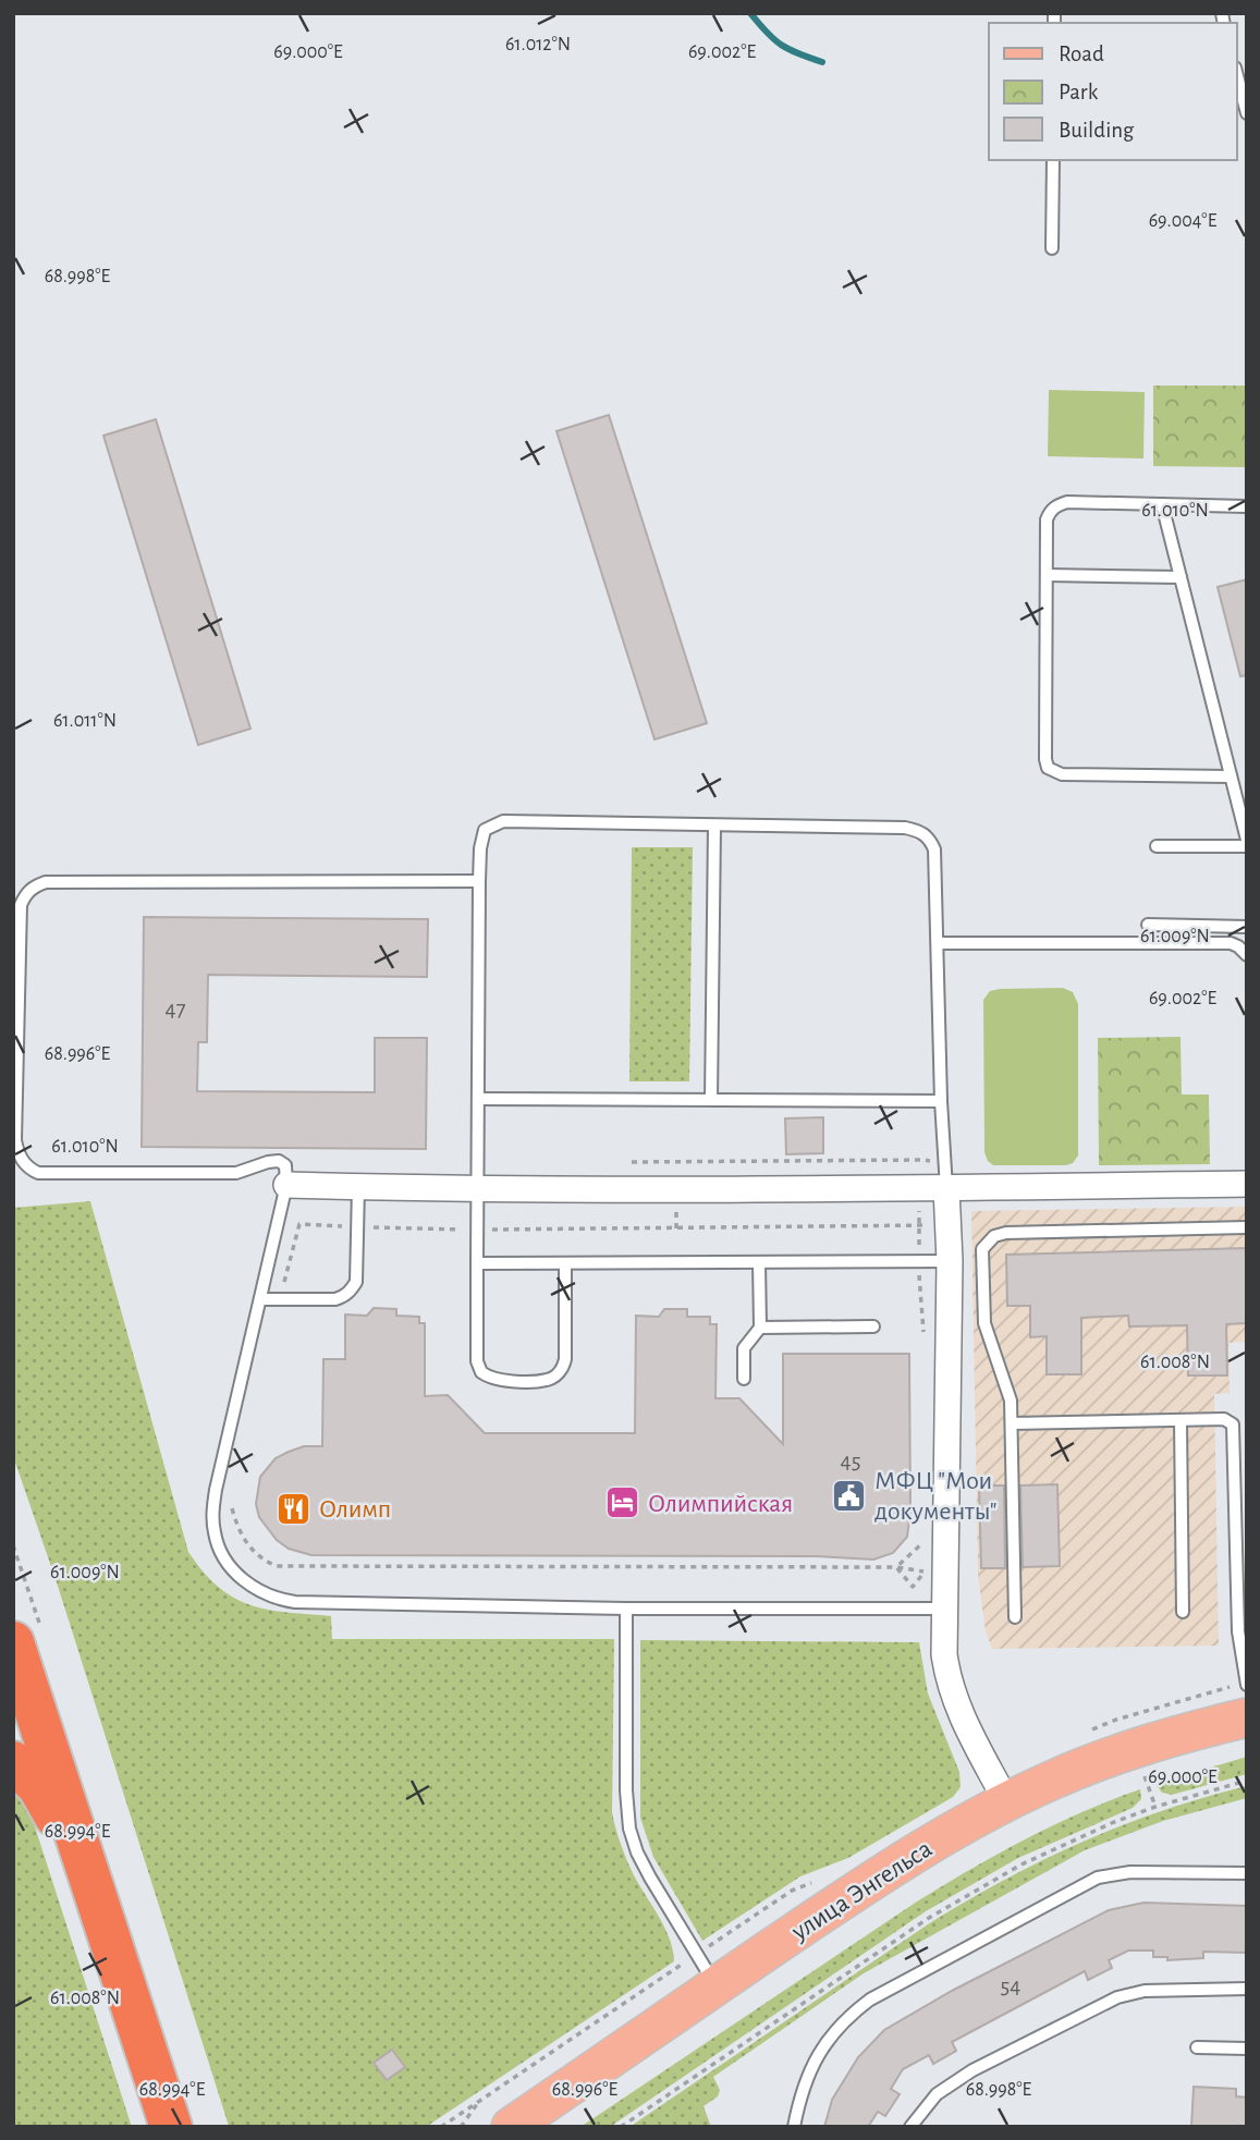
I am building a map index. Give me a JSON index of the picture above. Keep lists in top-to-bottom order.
{
  "streets": {
    "main road": ["улица Энгельса"]
  },
  "places": {
    "public building": ["МФЦ \"Мои документы\""],
    "hotel": ["Олимпийская"],
    "restaurant": ["Олимп"]
  },
  "house_numbers": ["47", "45", "54"],
  "legend": ["Road", "Park", "Building"],
  "coordinates": [
    "61.012°N",
    "69.000°E",
    "69.002°E",
    "69.004°E",
    "68.998°E",
    "61.010°N",
    "61.011°N",
    "61.009°N",
    "68.996°E",
    "61.008°N",
    "68.994°E"
  ]
}
